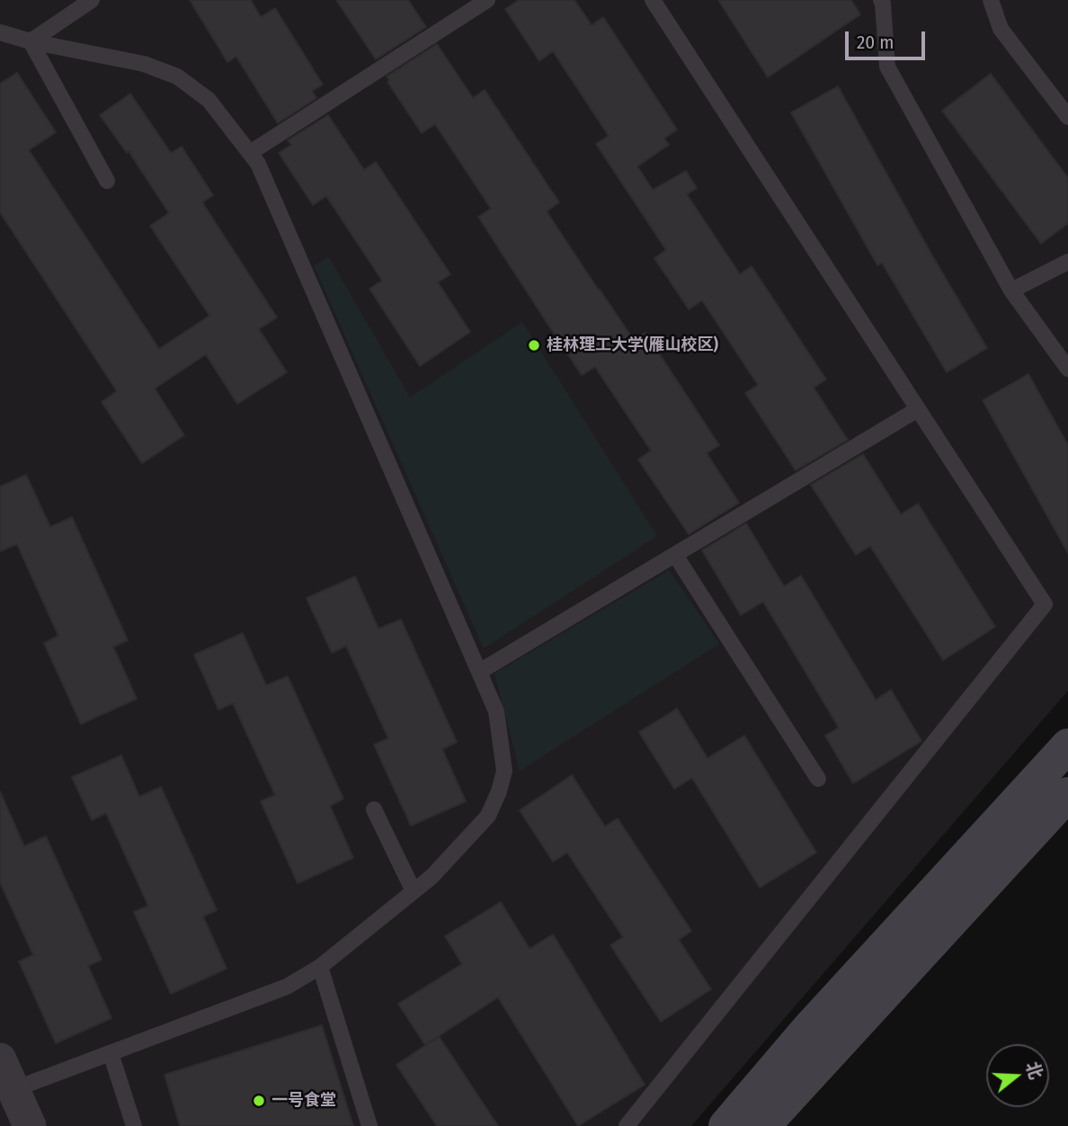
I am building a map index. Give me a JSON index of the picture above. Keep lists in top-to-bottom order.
{
  "places": ["桂林理工大学(雁山校区)", "一号食堂"],
  "scale_bar": "20 m",
  "north": "right"
}
